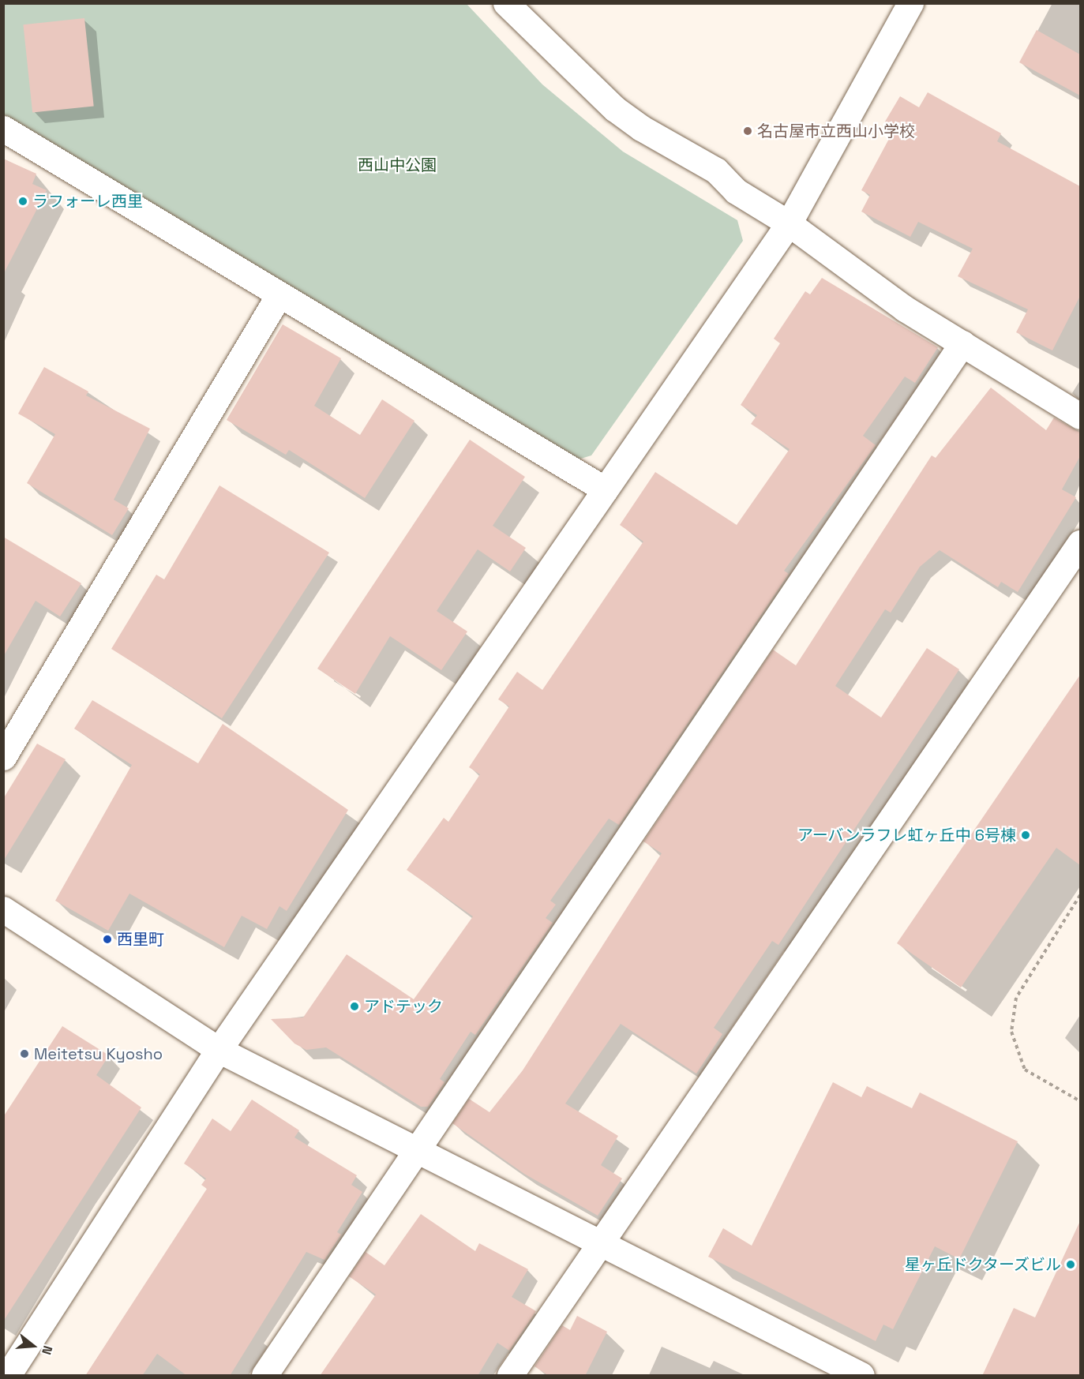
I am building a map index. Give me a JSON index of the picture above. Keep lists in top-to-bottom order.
{
  "parks": ["西山中公園"],
  "places": [
    "名古屋市立西山小学校",
    "ラフォーレ西里",
    "アーバンラフレ虹ヶ丘中 6号棟",
    "西里町",
    "アドテック",
    "Meitetsu Kyosho",
    "星ヶ丘ドクターズビル"
  ],
  "north": "right"
}
